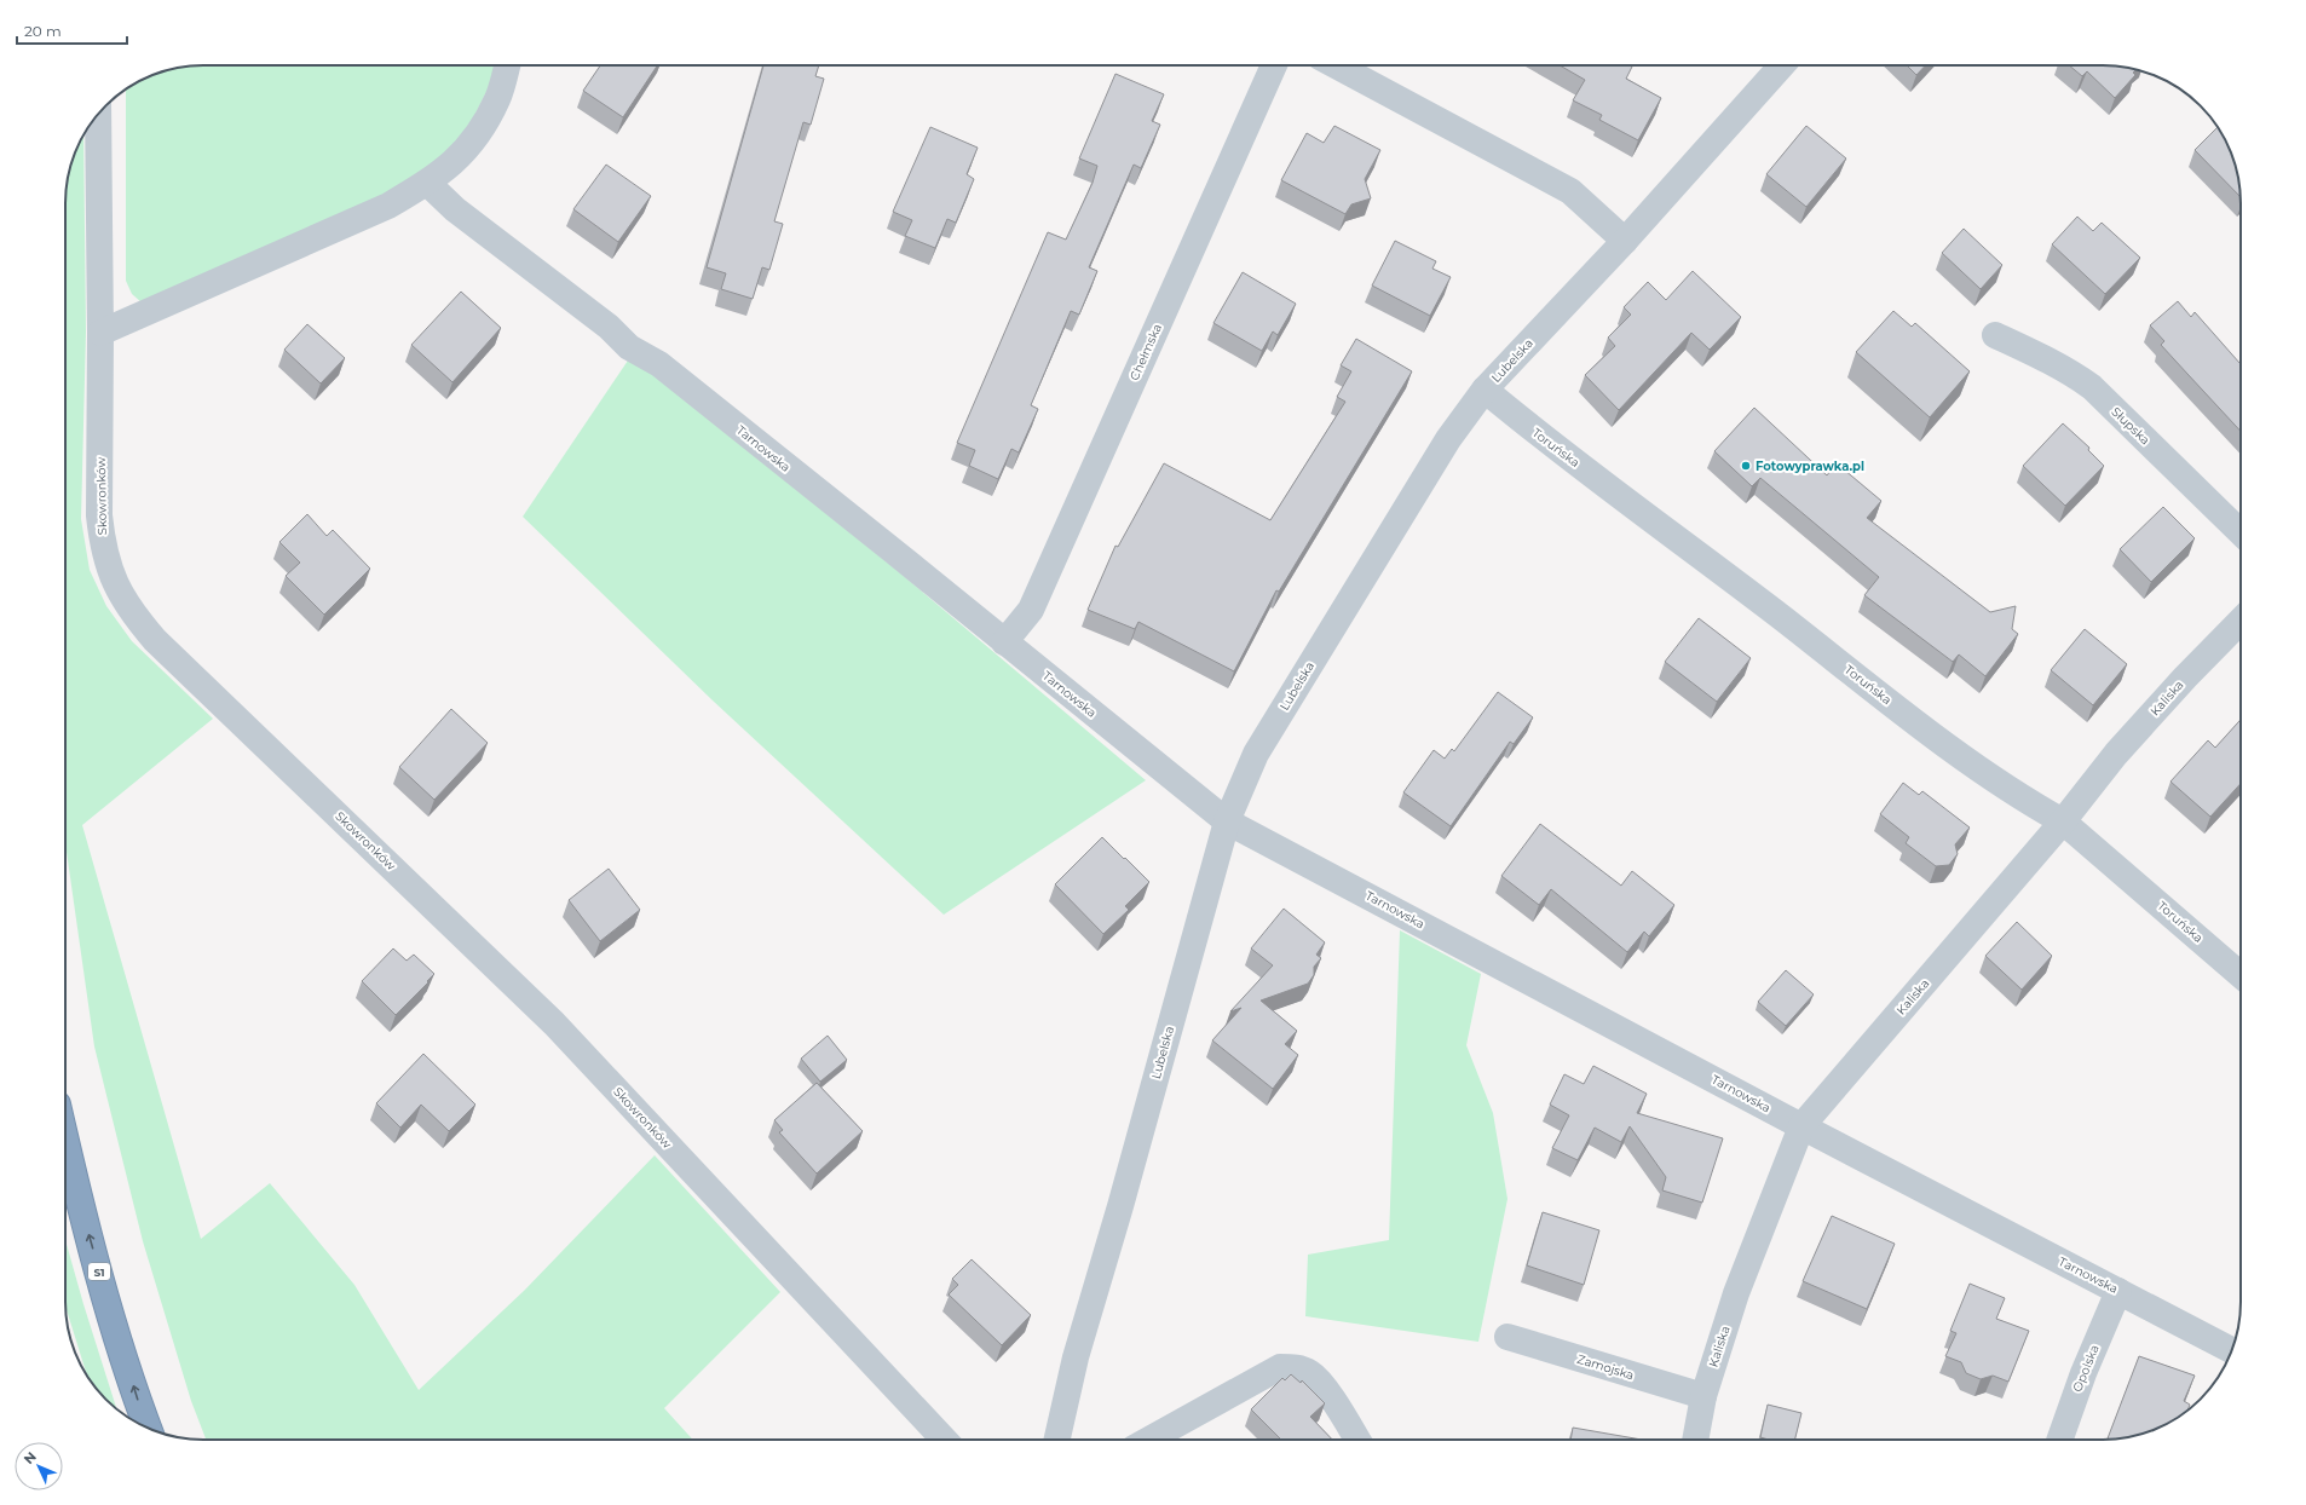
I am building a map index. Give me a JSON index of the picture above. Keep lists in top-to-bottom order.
{
  "streets": {
    "highway": ["S1"],
    "street": [
      "Chełmska",
      "Lubelska",
      "Słupska",
      "Toruńska",
      "Tarnowska",
      "Skowronków",
      "Kaliska",
      "Zamojska",
      "Opolska"
    ]
  },
  "crossings": [
    ["Chełmska", "Tarnowska"],
    ["Lubelska", "Toruńska"],
    ["Lubelska", "Tarnowska"],
    ["Toruńska", "Kaliska"],
    ["Tarnowska", "Kaliska"],
    ["Tarnowska", "Opolska"],
    ["Kaliska", "Zamojska"]
  ],
  "places": ["Fotowyprawka.pl"],
  "scale_bar": "20 m",
  "north": "top left"
}
